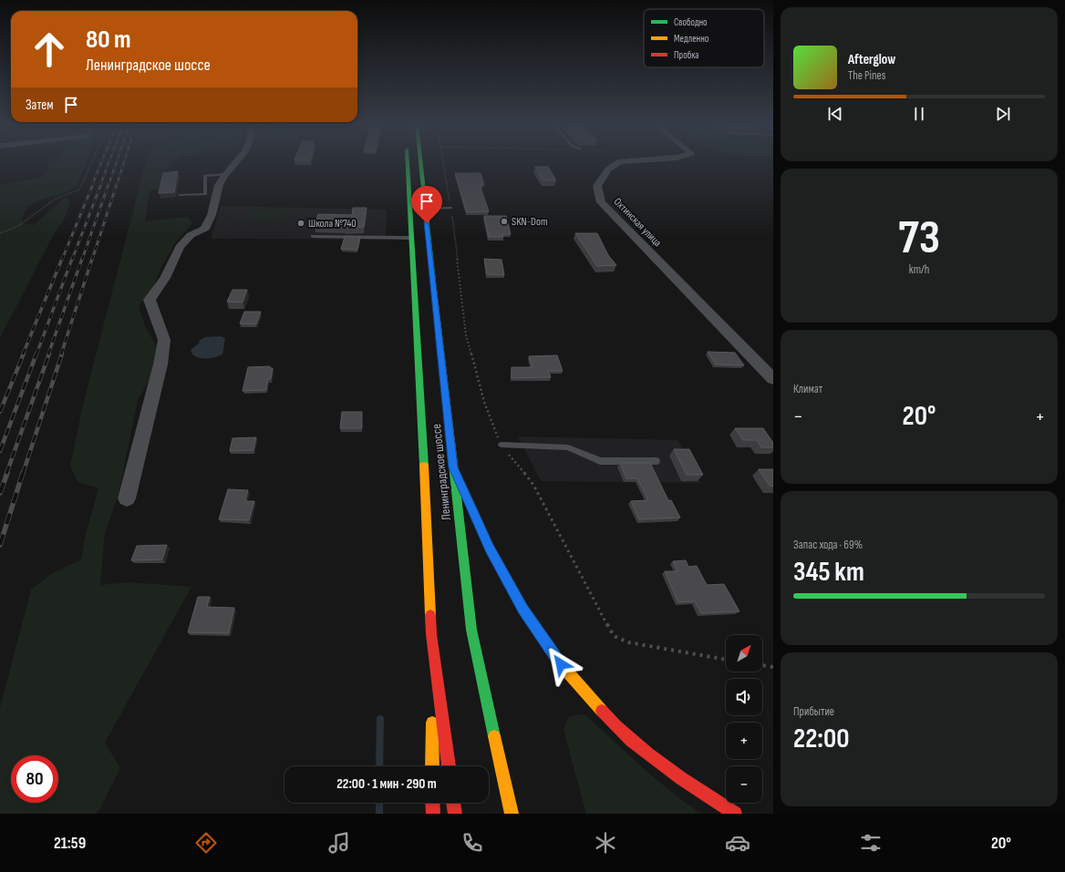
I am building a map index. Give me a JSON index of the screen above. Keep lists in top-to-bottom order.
{
  "streets": {
    "highway": ["Ленинградское шоссе"],
    "street": ["Охтинская улица"]
  },
  "places": ["SKN-Dom", "Школа №740"],
  "legend": ["Свободно", "Медленно", "Пробка"],
  "north": "top right",
  "page": {
    "turn": ["80 m", "Ленинградское шоссе"],
    "song": ["Afterglow", "The Pines"],
    "then": "Затем",
    "tile": [
      ["73", "km/h"],
      "Климат",
      ["Запас хода · 69%", "345 km"],
      ["Прибытие", "22:00"]
    ],
    "heat": ["−", "20°", "+"],
    "map_buttons": ["+", "−"],
    "limit": "80",
    "trip": "22:00 · 1 мин · 290 m",
    "tabs": ["21:59", "20°"]
  }
}
